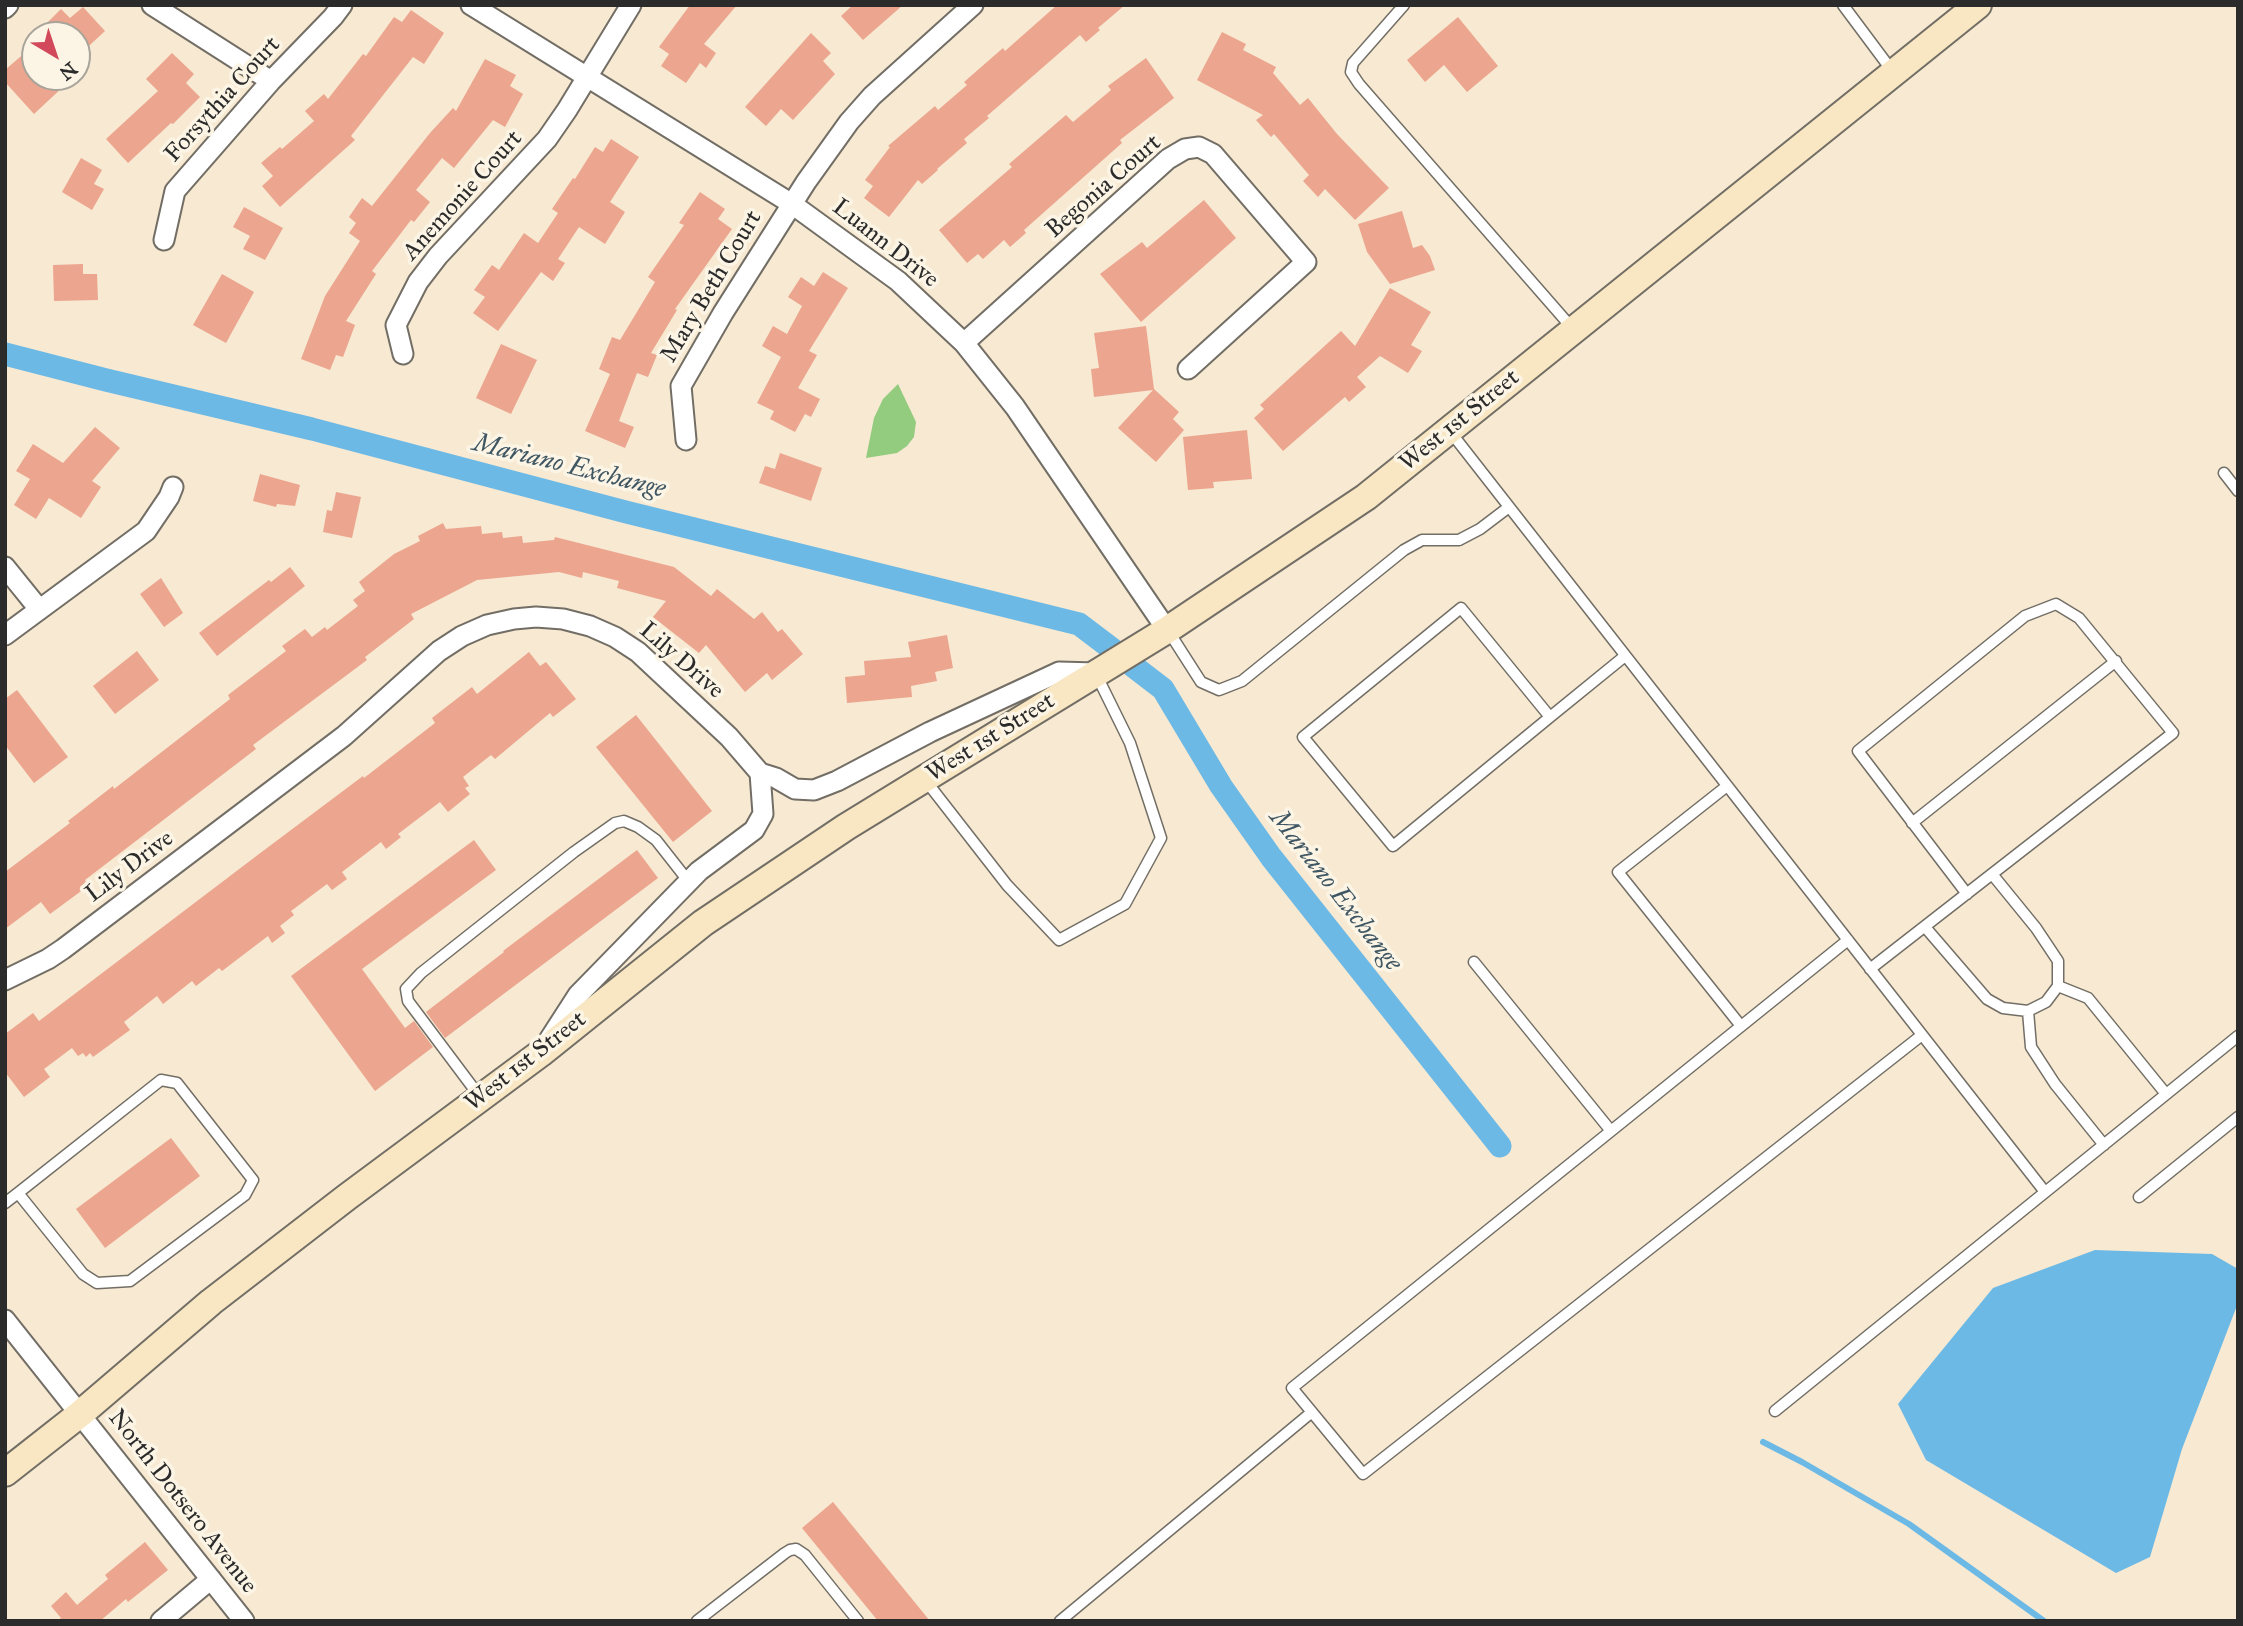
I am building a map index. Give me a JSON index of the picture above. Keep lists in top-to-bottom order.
{
  "streets": {
    "main road": ["West 1st Street"],
    "street": [
      "Forsythia Court",
      "Begonia Court",
      "Anemonie Court",
      "Luann Drive",
      "Mary Beth Court",
      "Lily Drive",
      "North Dotsero Avenue"
    ]
  },
  "crossings": [
    ["Begonia Court", "Luann Drive"],
    ["Anemonie Court", "Luann Drive"],
    ["Luann Drive", "Mary Beth Court"],
    ["Luann Drive", "West 1st Street"],
    ["West 1st Street", "North Dotsero Avenue"]
  ],
  "water": ["Mariano Exchange"],
  "north": "bottom right"
}
